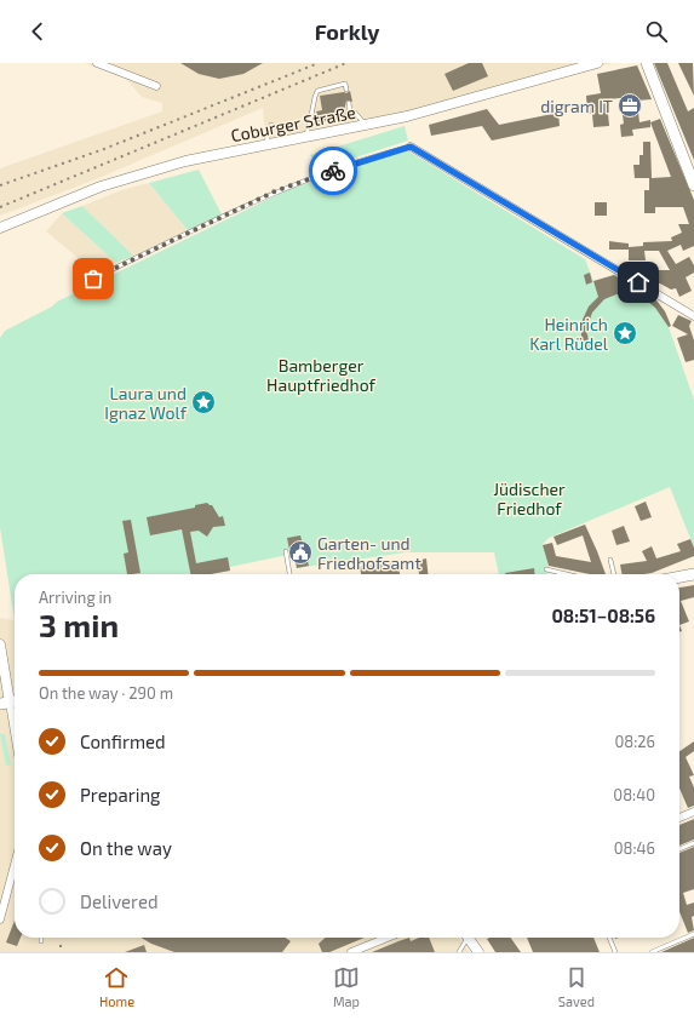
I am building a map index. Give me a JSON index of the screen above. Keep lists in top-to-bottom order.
{
  "streets": {
    "street": ["Coburger Straße"]
  },
  "parks": ["Bamberger Hauptfriedhof", "Jüdischer Friedhof"],
  "places": {
    "office": ["digram IT"],
    "place": ["Heinrich Karl Rüdel", "Laura und Ignaz Wolf"],
    "public building": ["Garten- und Friedhofsamt"]
  },
  "page": {
    "header": "Forkly",
    "heading": ["3 min", "Arriving in", "08:51–08:56"],
    "bar": "On the way · 290 m",
    "list": [
      ["Confirmed", "08:26"],
      ["Preparing", "08:40"],
      ["On the way", "08:46"],
      "Delivered"
    ],
    "tabs": ["Home", "Map", "Saved"]
  }
}
